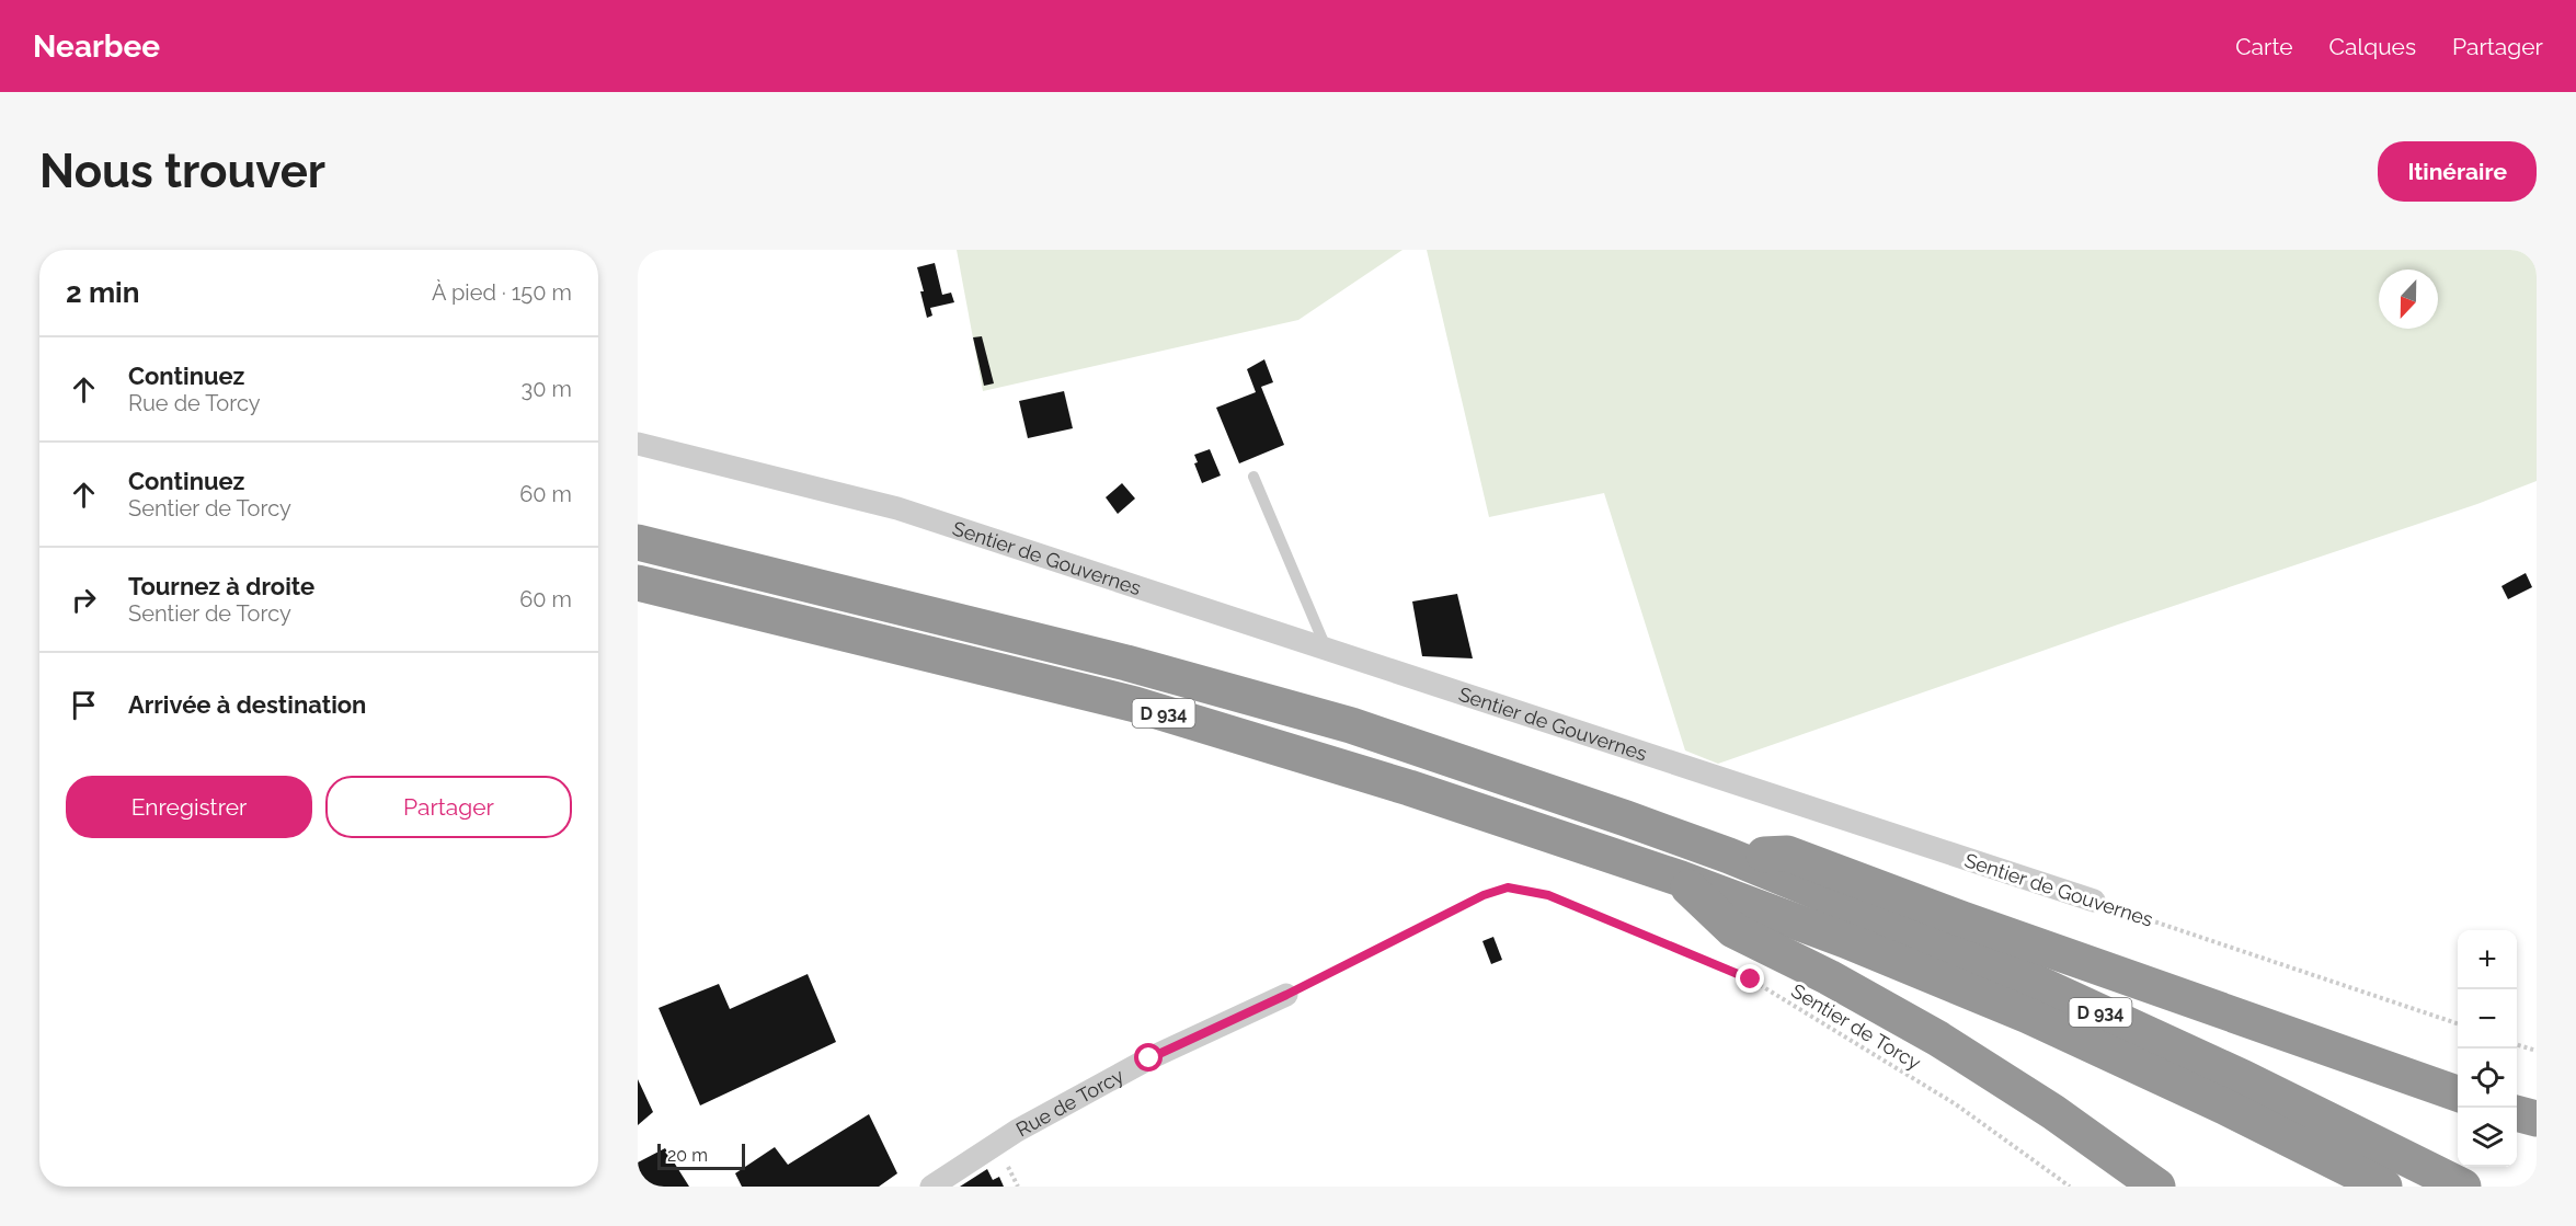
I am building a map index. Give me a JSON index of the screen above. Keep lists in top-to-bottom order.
{
  "streets": {
    "highway": ["D 934"],
    "street": ["Sentier de Gouvernes", "Rue de Torcy"],
    "path": ["Sentier de Torcy"]
  },
  "crossings": [
    ["Sentier de Torcy", "Rue de Torcy"]
  ],
  "scale_bar": "20 m",
  "north": "bottom",
  "page": {
    "header": "Nearbee",
    "nav": ["Carte", "Calques", "Partager"],
    "buttons": [
      "Itinéraire",
      ["Enregistrer", "Partager"]
    ],
    "title": "Nous trouver",
    "heading": ["2 min", "À pied · 150 m"],
    "list": [
      ["Continuez", "Rue de Torcy", "30 m"],
      ["Continuez", "Sentier de Torcy", "60 m"],
      ["Tournez à droite", "Sentier de Torcy", "60 m"],
      "Arrivée à destination"
    ],
    "map_buttons": ["+", "−"],
    "scale": "20 m"
  }
}
